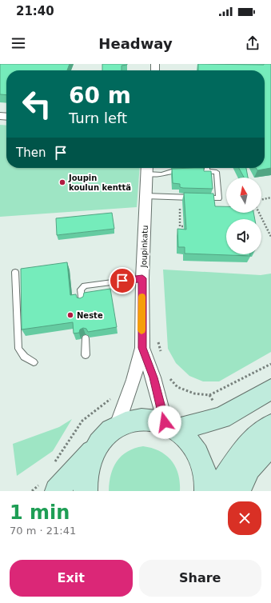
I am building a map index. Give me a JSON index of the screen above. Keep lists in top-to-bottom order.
{
  "streets": {
    "street": ["Joupinkatu"]
  },
  "places": ["Joupin koulun kenttä", "Neste"],
  "north": "top",
  "page": {
    "status": "21:40",
    "header": "Headway",
    "turn": ["60 m", "Turn left"],
    "then": "Then",
    "heading": ["1 min", "70 m · 21:41"],
    "buttons": ["Exit", "Share"]
  }
}
